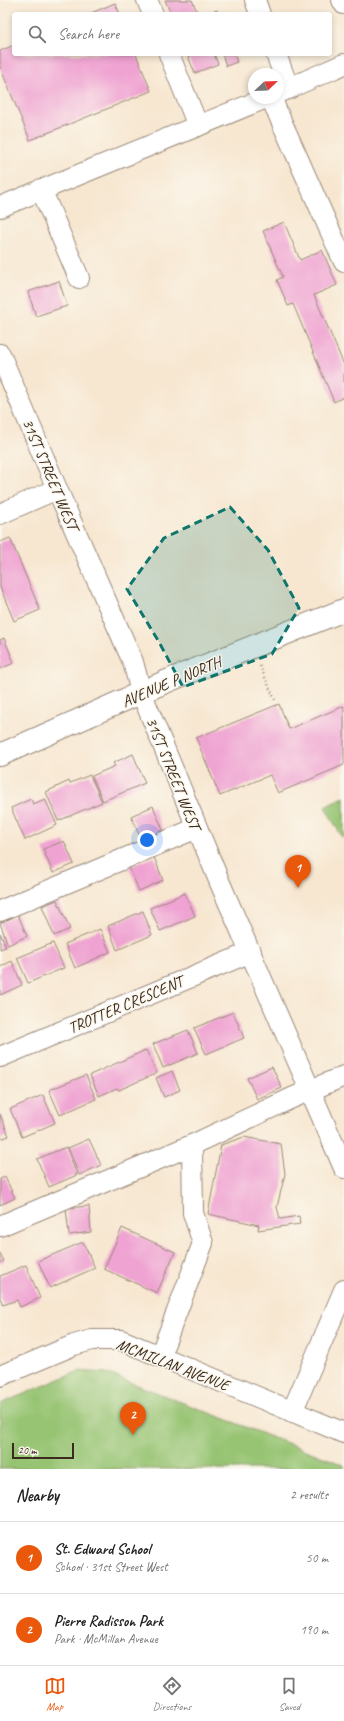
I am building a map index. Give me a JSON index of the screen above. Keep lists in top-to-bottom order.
{
  "streets": {
    "main road": ["AVENUE P NORTH"],
    "street": ["31ST STREET WEST", "TROTTER CRESCENT", "MCMILLAN AVENUE"]
  },
  "crossings": [
    ["31ST STREET WEST", "AVENUE P NORTH"],
    ["31ST STREET WEST", "TROTTER CRESCENT"]
  ],
  "scale_bar": "20 m",
  "north": "top right",
  "page": {
    "search": "Search here",
    "pins": ["1", "2"],
    "scale": "20 m",
    "heading": ["Nearby", "2 results"],
    "list": [
      {
        "mark": "1",
        "name": "St. Edward School",
        "note": "School · 31st Street West",
        "value": "50 m"
      },
      {
        "mark": "2",
        "name": "Pierre Radisson Park",
        "note": "Park · McMillan Avenue",
        "value": "190 m"
      }
    ],
    "nav": ["Map", "Directions", "Saved"]
  }
}
